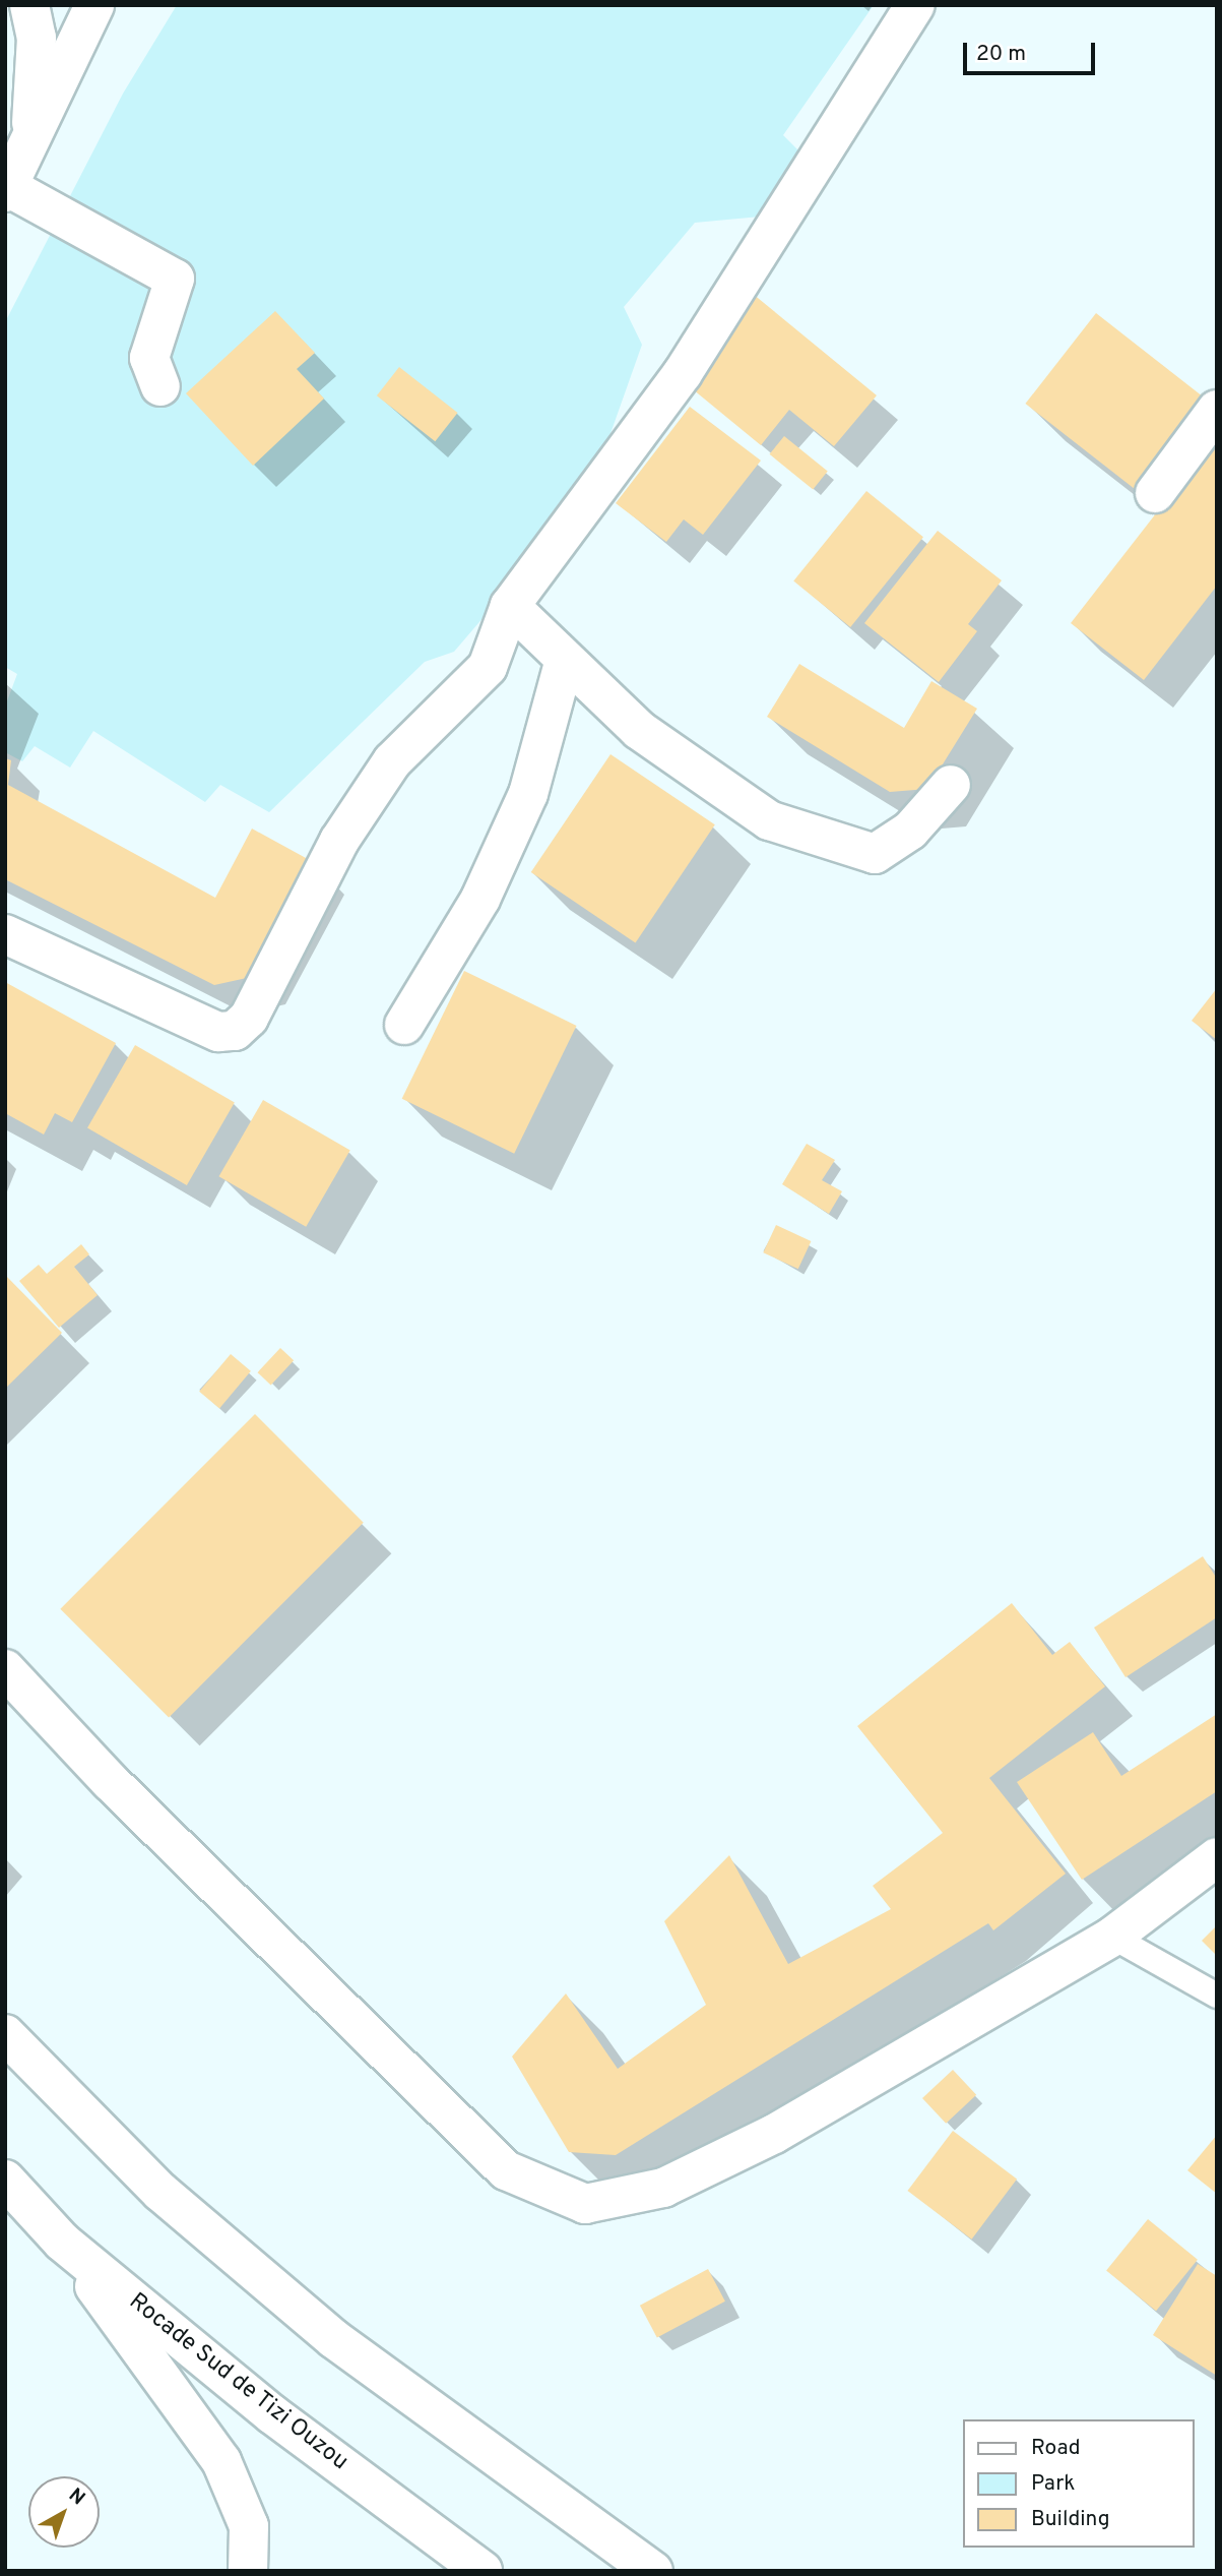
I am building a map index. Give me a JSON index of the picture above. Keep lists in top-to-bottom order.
{
  "streets": {
    "main road": ["Rocade Sud de Tizi Ouzou"]
  },
  "legend": ["Road", "Park", "Building"],
  "scale_bar": "20 m",
  "north": "top right"
}
